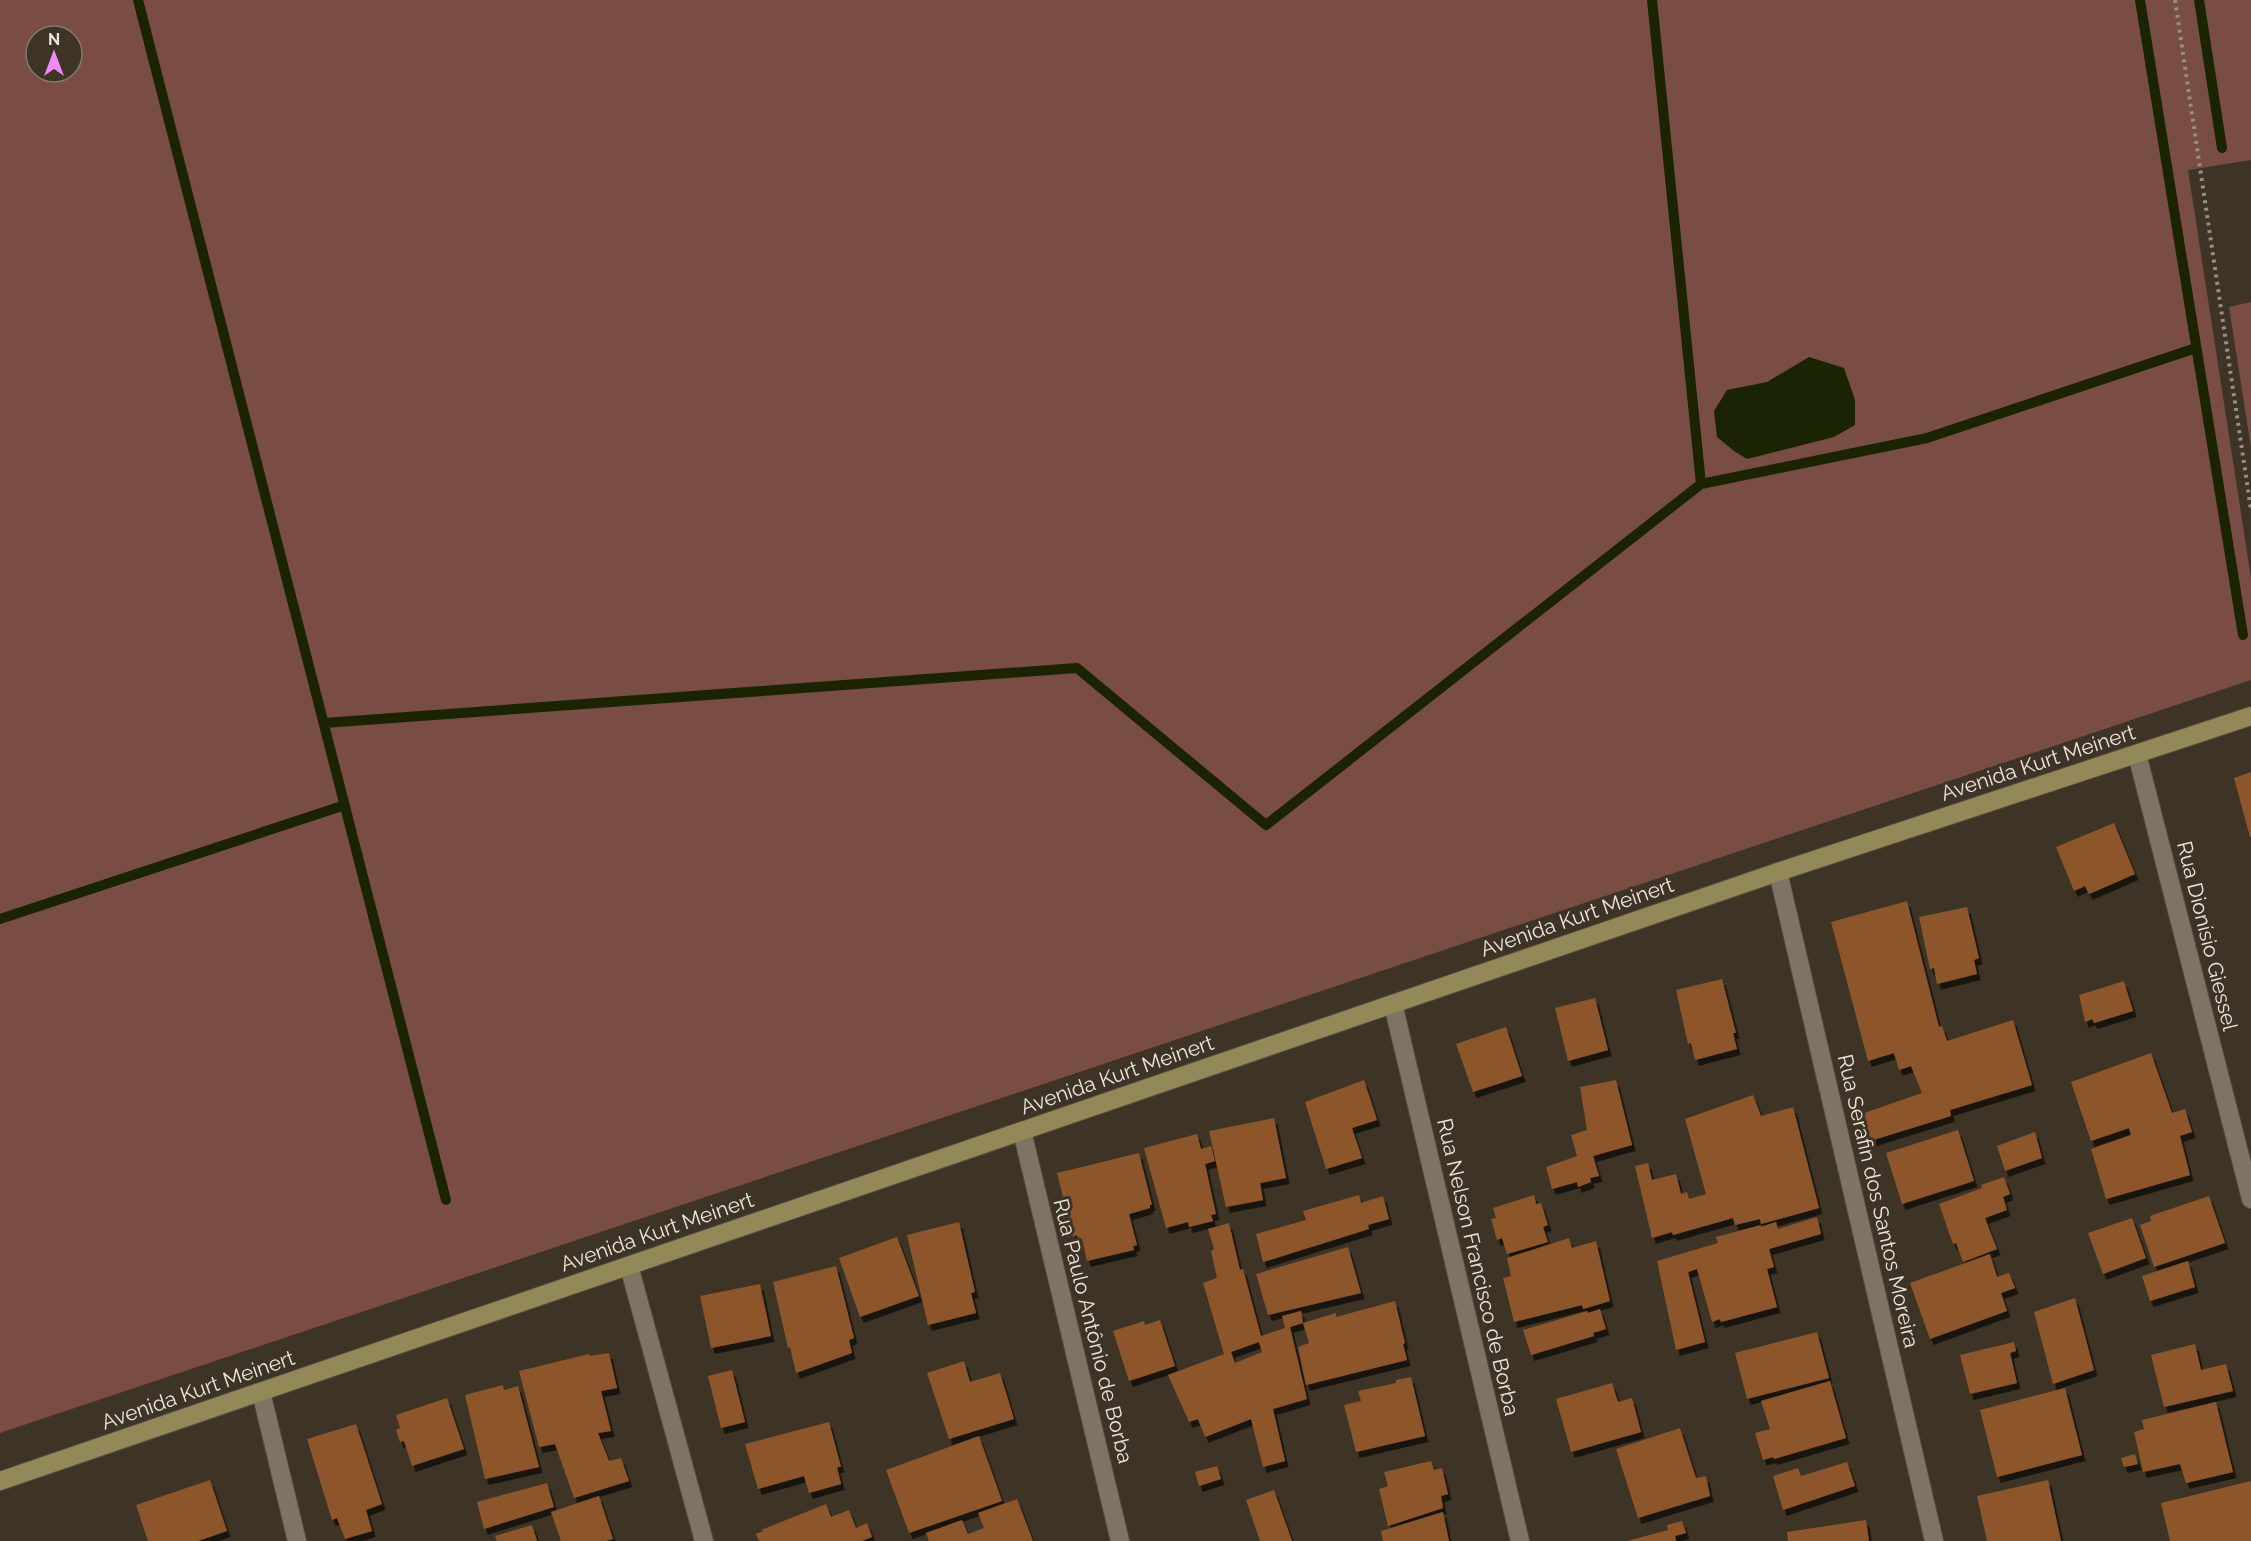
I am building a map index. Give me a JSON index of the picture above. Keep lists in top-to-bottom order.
{
  "streets": {
    "main road": ["Avenida Kurt Meinert"],
    "street": [
      "Rua Dionísio Giessel",
      "Rua Serafin dos Santos Moreira",
      "Rua Nelson Francisco de Borba",
      "Rua Paulo Antônio de Borba"
    ]
  },
  "crossings": [
    ["Avenida Kurt Meinert", "Rua Dionísio Giessel"],
    ["Avenida Kurt Meinert", "Rua Serafin dos Santos Moreira"],
    ["Avenida Kurt Meinert", "Rua Nelson Francisco de Borba"],
    ["Avenida Kurt Meinert", "Rua Paulo Antônio de Borba"]
  ],
  "north": "top"
}
